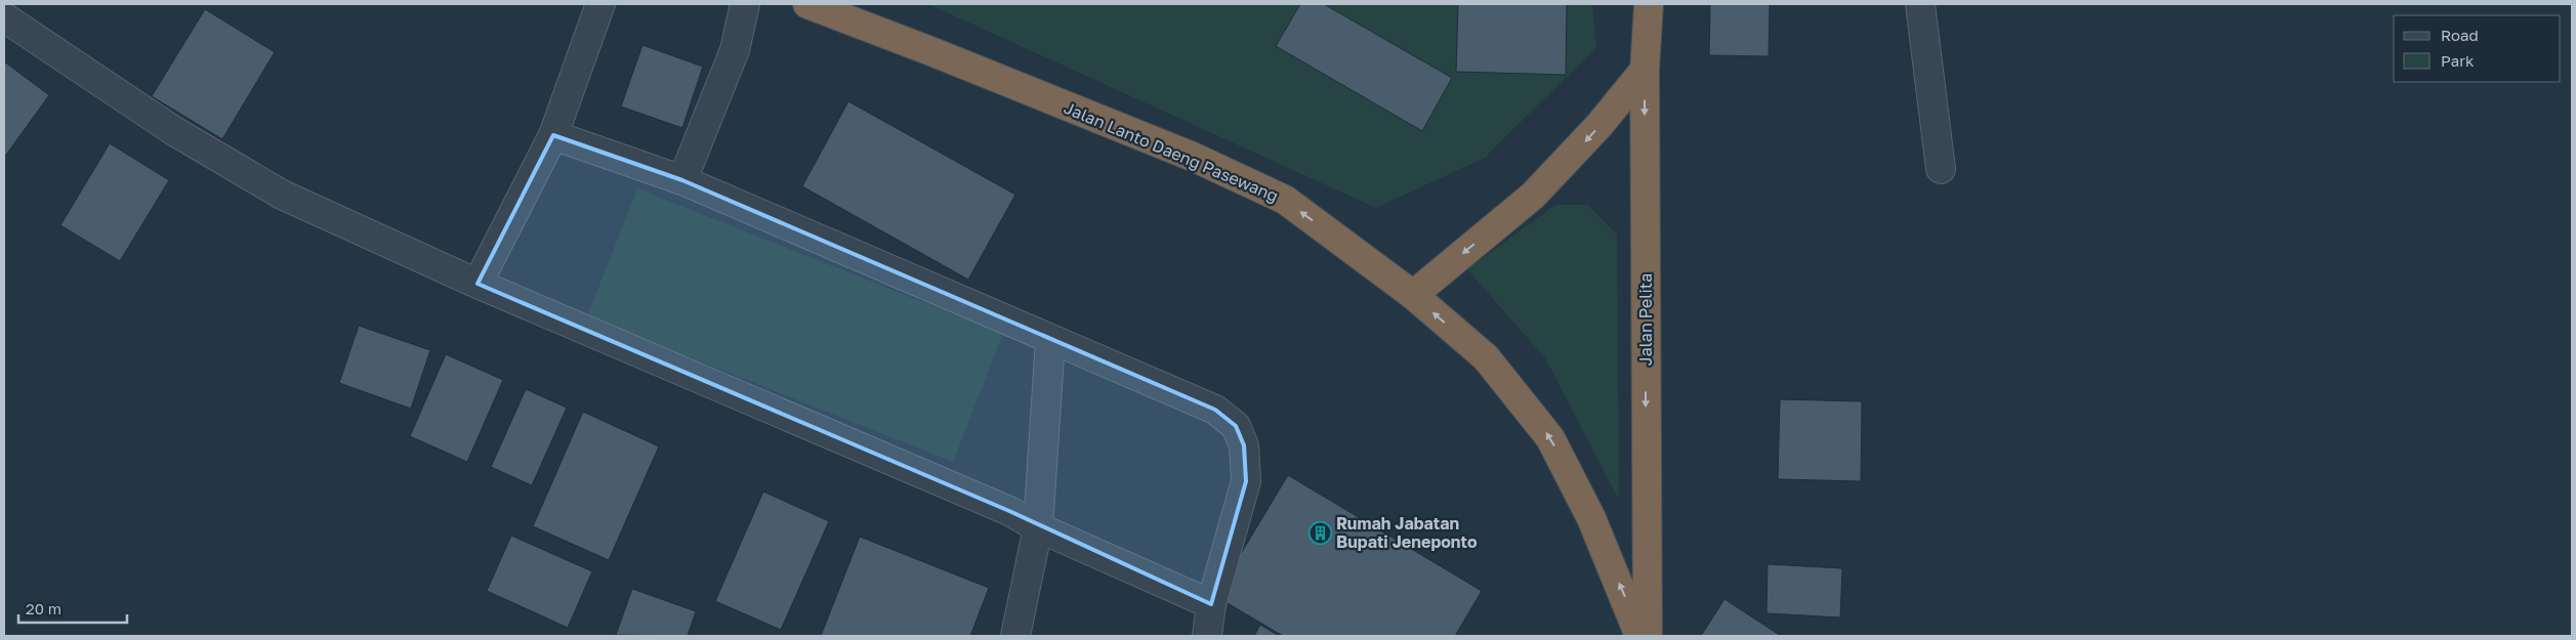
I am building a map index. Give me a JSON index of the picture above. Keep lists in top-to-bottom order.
{
  "streets": {
    "highway": ["Jalan Lanto Daeng Pasewang", "Jalan Pelita"]
  },
  "one_way": ["Jalan Lanto Daeng Pasewang", "Jalan Pelita"],
  "places": {
    "building": ["Rumah Jabatan Bupati Jeneponto"]
  },
  "legend": ["Road", "Park"],
  "scale_bar": "20 m"
}
